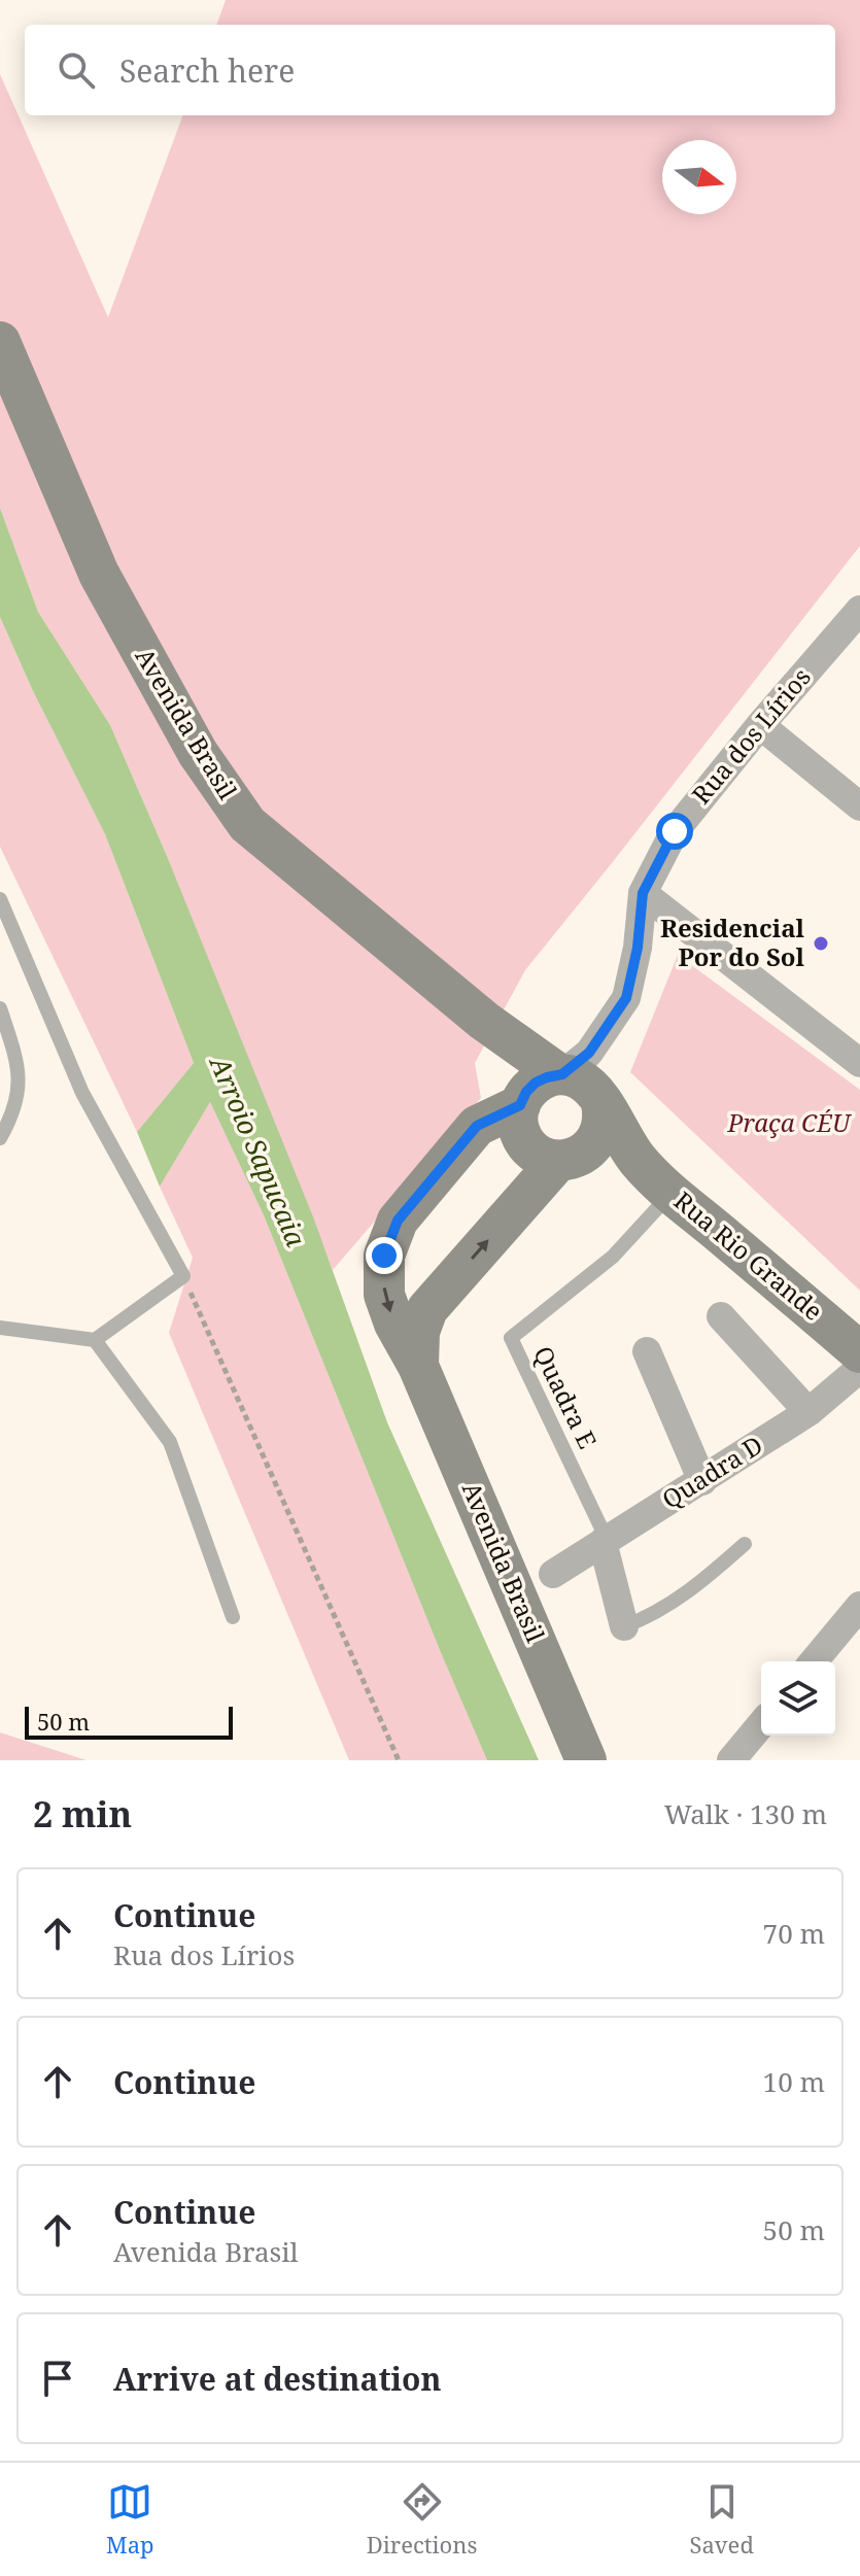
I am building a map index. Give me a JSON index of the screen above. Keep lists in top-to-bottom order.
{
  "streets": {
    "main road": ["Avenida Brasil", "Rua Rio Grande"],
    "street": ["Rua dos Lírios", "Quadra D"],
    "lane": ["Quadra E"]
  },
  "crossings": [
    ["Avenida Brasil", "Rua dos Lírios"],
    ["Avenida Brasil", "Rua Rio Grande"],
    ["Rua dos Lírios", "Rua Rio Grande"],
    ["Rua Rio Grande", "Quadra E"],
    ["Quadra E", "Quadra D"]
  ],
  "water": ["Arroio Sapucaia"],
  "parks": ["Praça CÉU"],
  "places": ["Residencial Por do Sol"],
  "scale_bar": "50 m",
  "north": "right",
  "page": {
    "search": "Search here",
    "scale": "50 m",
    "heading": ["2 min", "Walk · 130 m"],
    "list": [
      ["Continue", "Rua dos Lírios", "70 m"],
      ["Continue", "10 m"],
      ["Continue", "Avenida Brasil", "50 m"],
      "Arrive at destination"
    ],
    "nav": ["Map", "Directions", "Saved"]
  }
}
